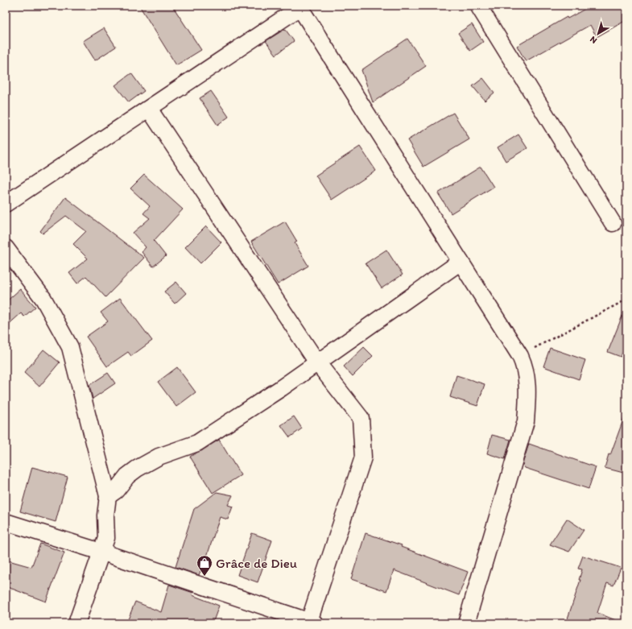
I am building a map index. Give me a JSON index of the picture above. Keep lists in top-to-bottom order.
{
  "places": {
    "shop": ["Grâce de Dieu"]
  },
  "north": "bottom left"
}
